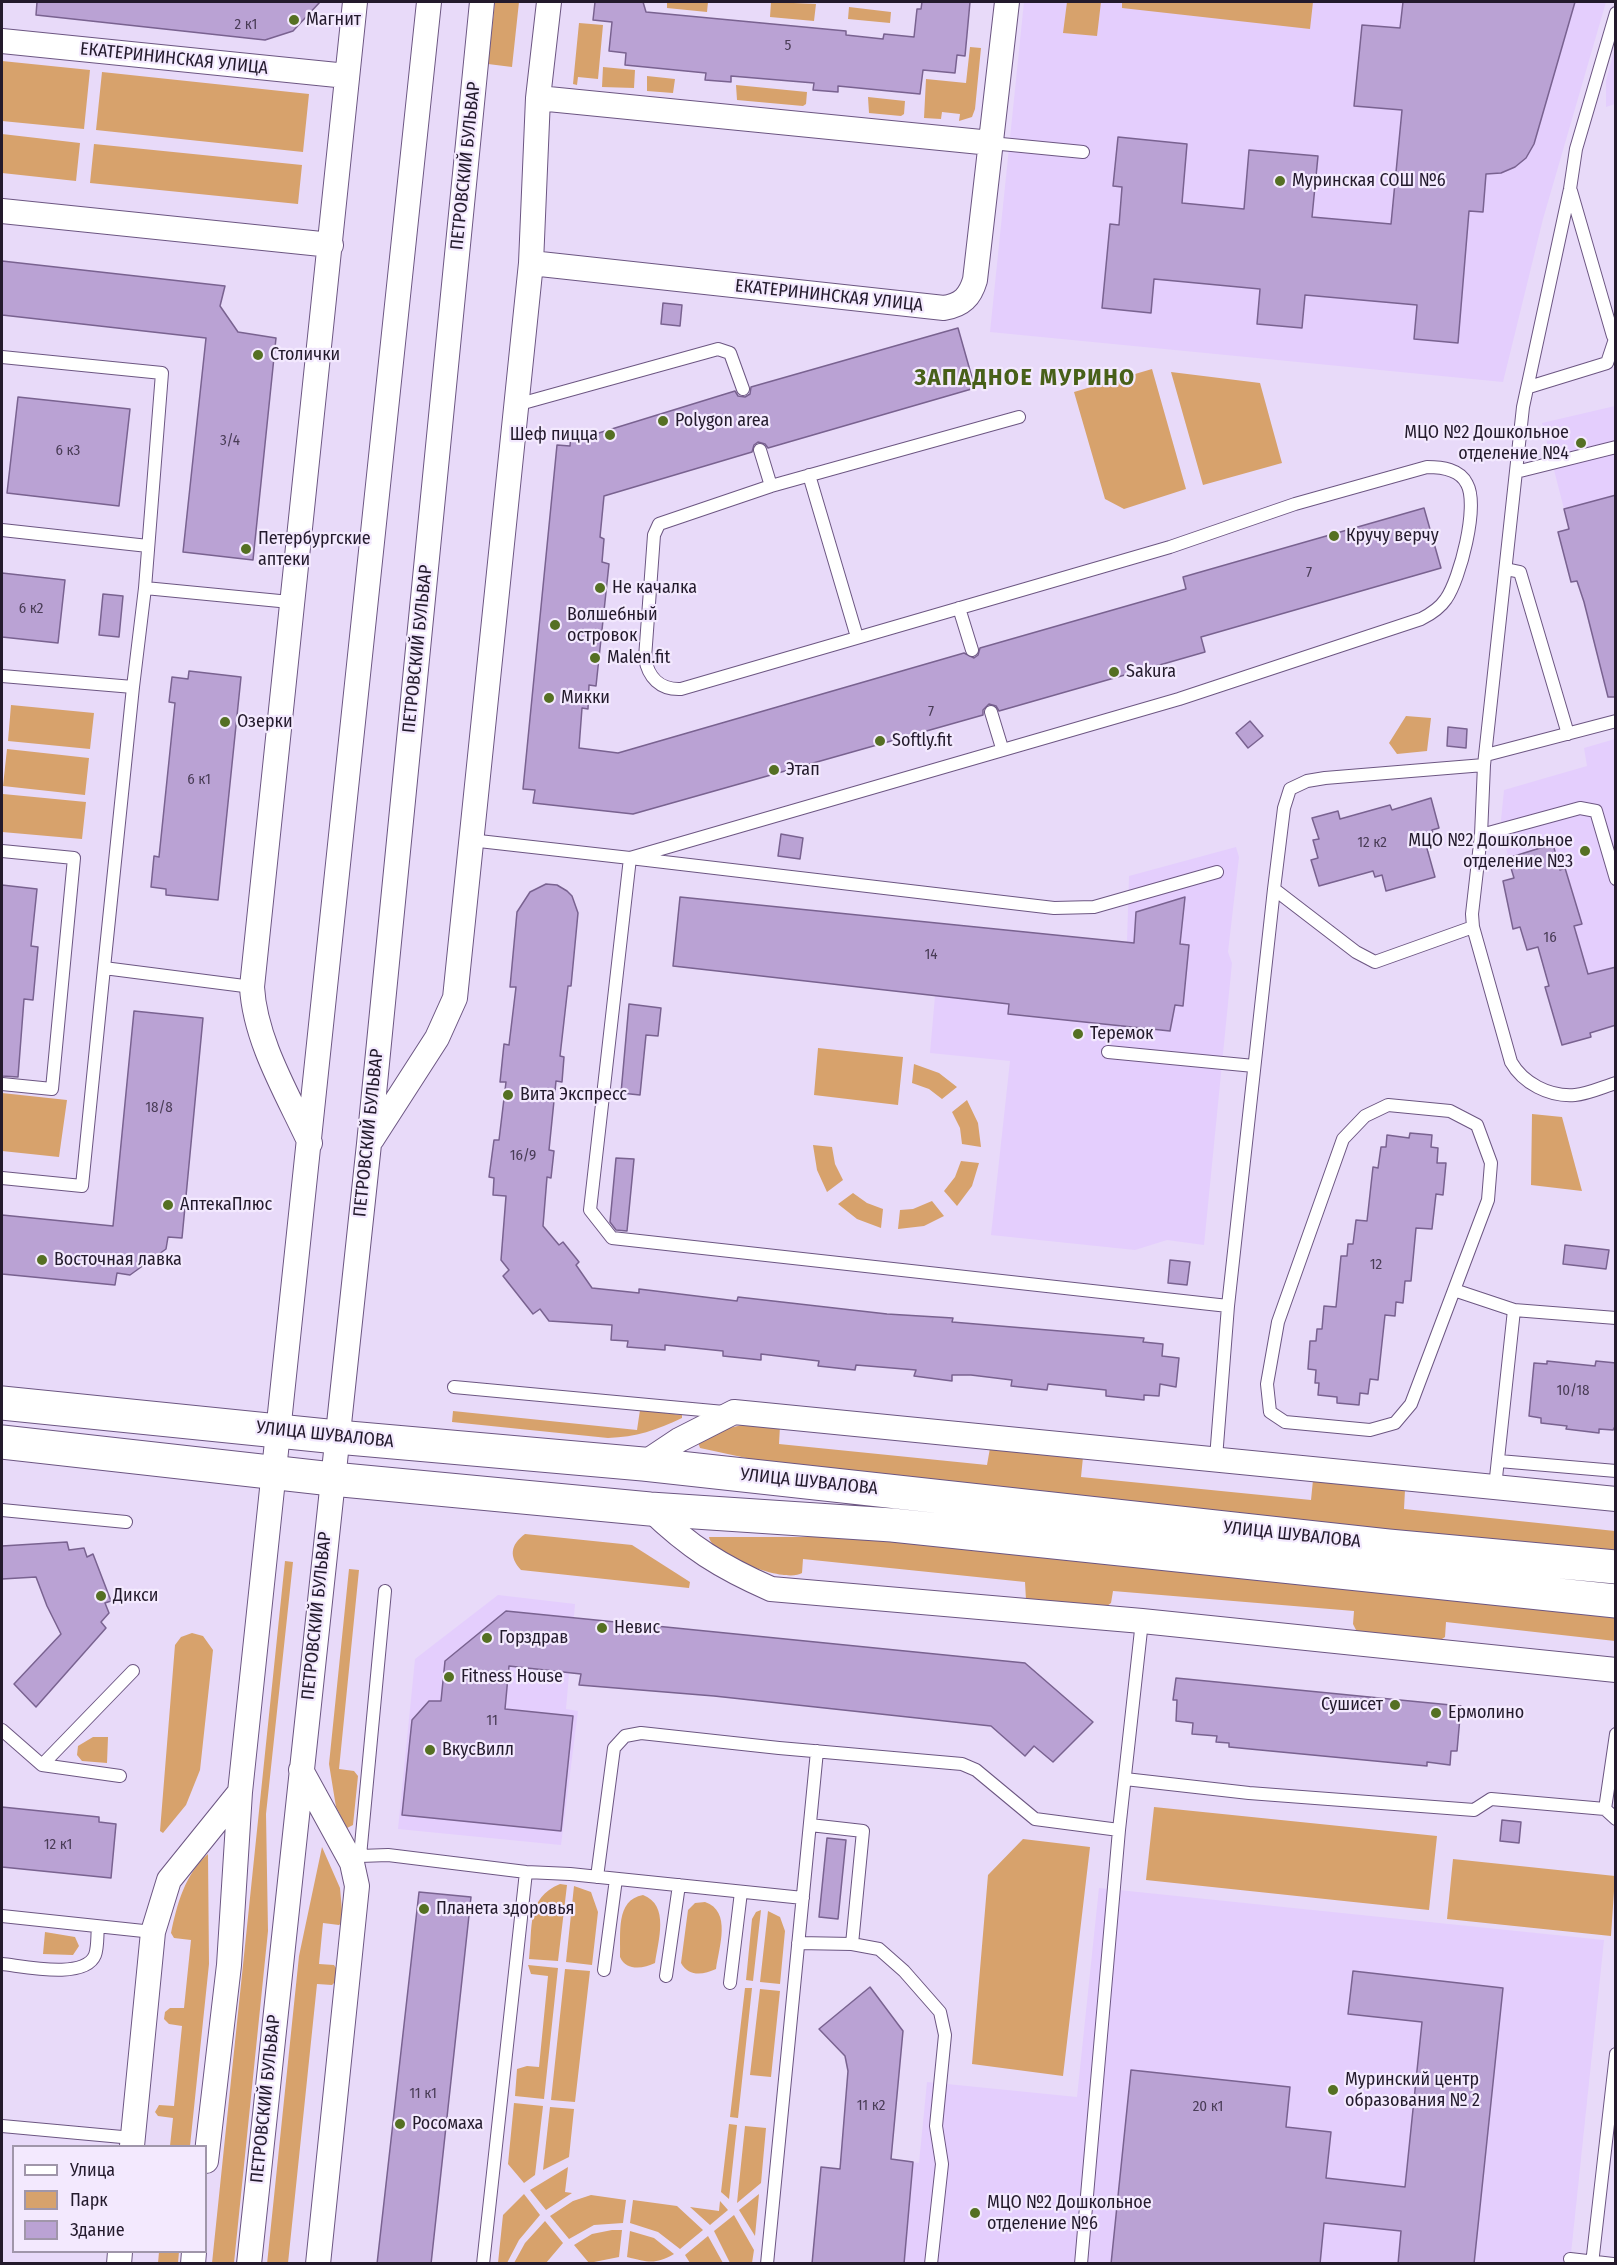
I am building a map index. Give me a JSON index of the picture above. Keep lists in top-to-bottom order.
{
  "streets": {
    "street": ["ЕКАТЕРИНИНСКАЯ УЛИЦА", "ПЕТРОВСКИЙ БУЛЬВАР", "УЛИЦА ШУВАЛОВА"]
  },
  "crossings": [
    ["ПЕТРОВСКИЙ БУЛЬВАР", "УЛИЦА ШУВАЛОВА"]
  ],
  "districts": ["ЗАПАДНОЕ МУРИНО"],
  "places": [
    "Магнит",
    "Муринская СОШ №6",
    "Столички",
    "Polygon area",
    "Шеф пицца",
    "МЦО №2 Дошкольное отделение №4",
    "Кручу верчу",
    "Петербургские аптеки",
    "Не качалка",
    "Волшебный островок",
    "Malen.fit",
    "Sakura",
    "Микки",
    "Озерки",
    "Softly.fit",
    "Этап",
    "МЦО №2 Дошкольное отделение №3",
    "Теремок",
    "Вита Экспресс",
    "АптекаПлюс",
    "Восточная лавка",
    "Дикси",
    "Невис",
    "Горздрав",
    "Fitness House",
    "Сушисет",
    "Ермолино",
    "ВкусВилл",
    "Планета здоровья",
    "Муринский центр образования № 2",
    "Росомаха",
    "МЦО №2 Дошкольное отделение №6"
  ],
  "house_numbers": [
    "2 к1",
    "5",
    "3/4",
    "6 к3",
    "7",
    "6 к2",
    "7",
    "6 к1",
    "12 к2",
    "16",
    "14",
    "18/8",
    "16/9",
    "12",
    "10/18",
    "11",
    "12 к1",
    "11 к1",
    "11 к2",
    "20 к1"
  ],
  "legend": ["Улица", "Парк", "Здание"]
}
